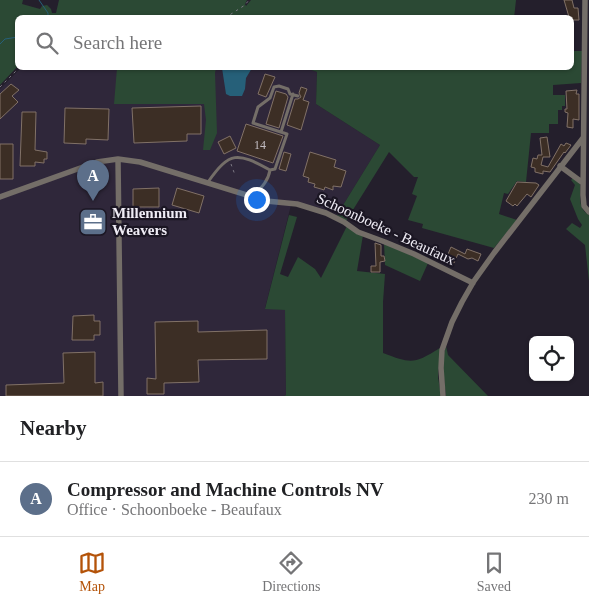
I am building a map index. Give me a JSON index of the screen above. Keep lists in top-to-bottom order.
{
  "streets": {
    "street": ["Schoonboeke - Beaufaux"]
  },
  "places": {
    "office": ["Millennium Weavers"]
  },
  "house_numbers": ["14"],
  "page": {
    "search": "Search here",
    "pins": "A",
    "heading": "Nearby",
    "list": [
      {
        "mark": "A",
        "name": "Compressor and Machine Controls NV",
        "note": "Office · Schoonboeke - Beaufaux",
        "value": "230 m"
      }
    ],
    "nav": ["Map", "Directions", "Saved"]
  }
}
